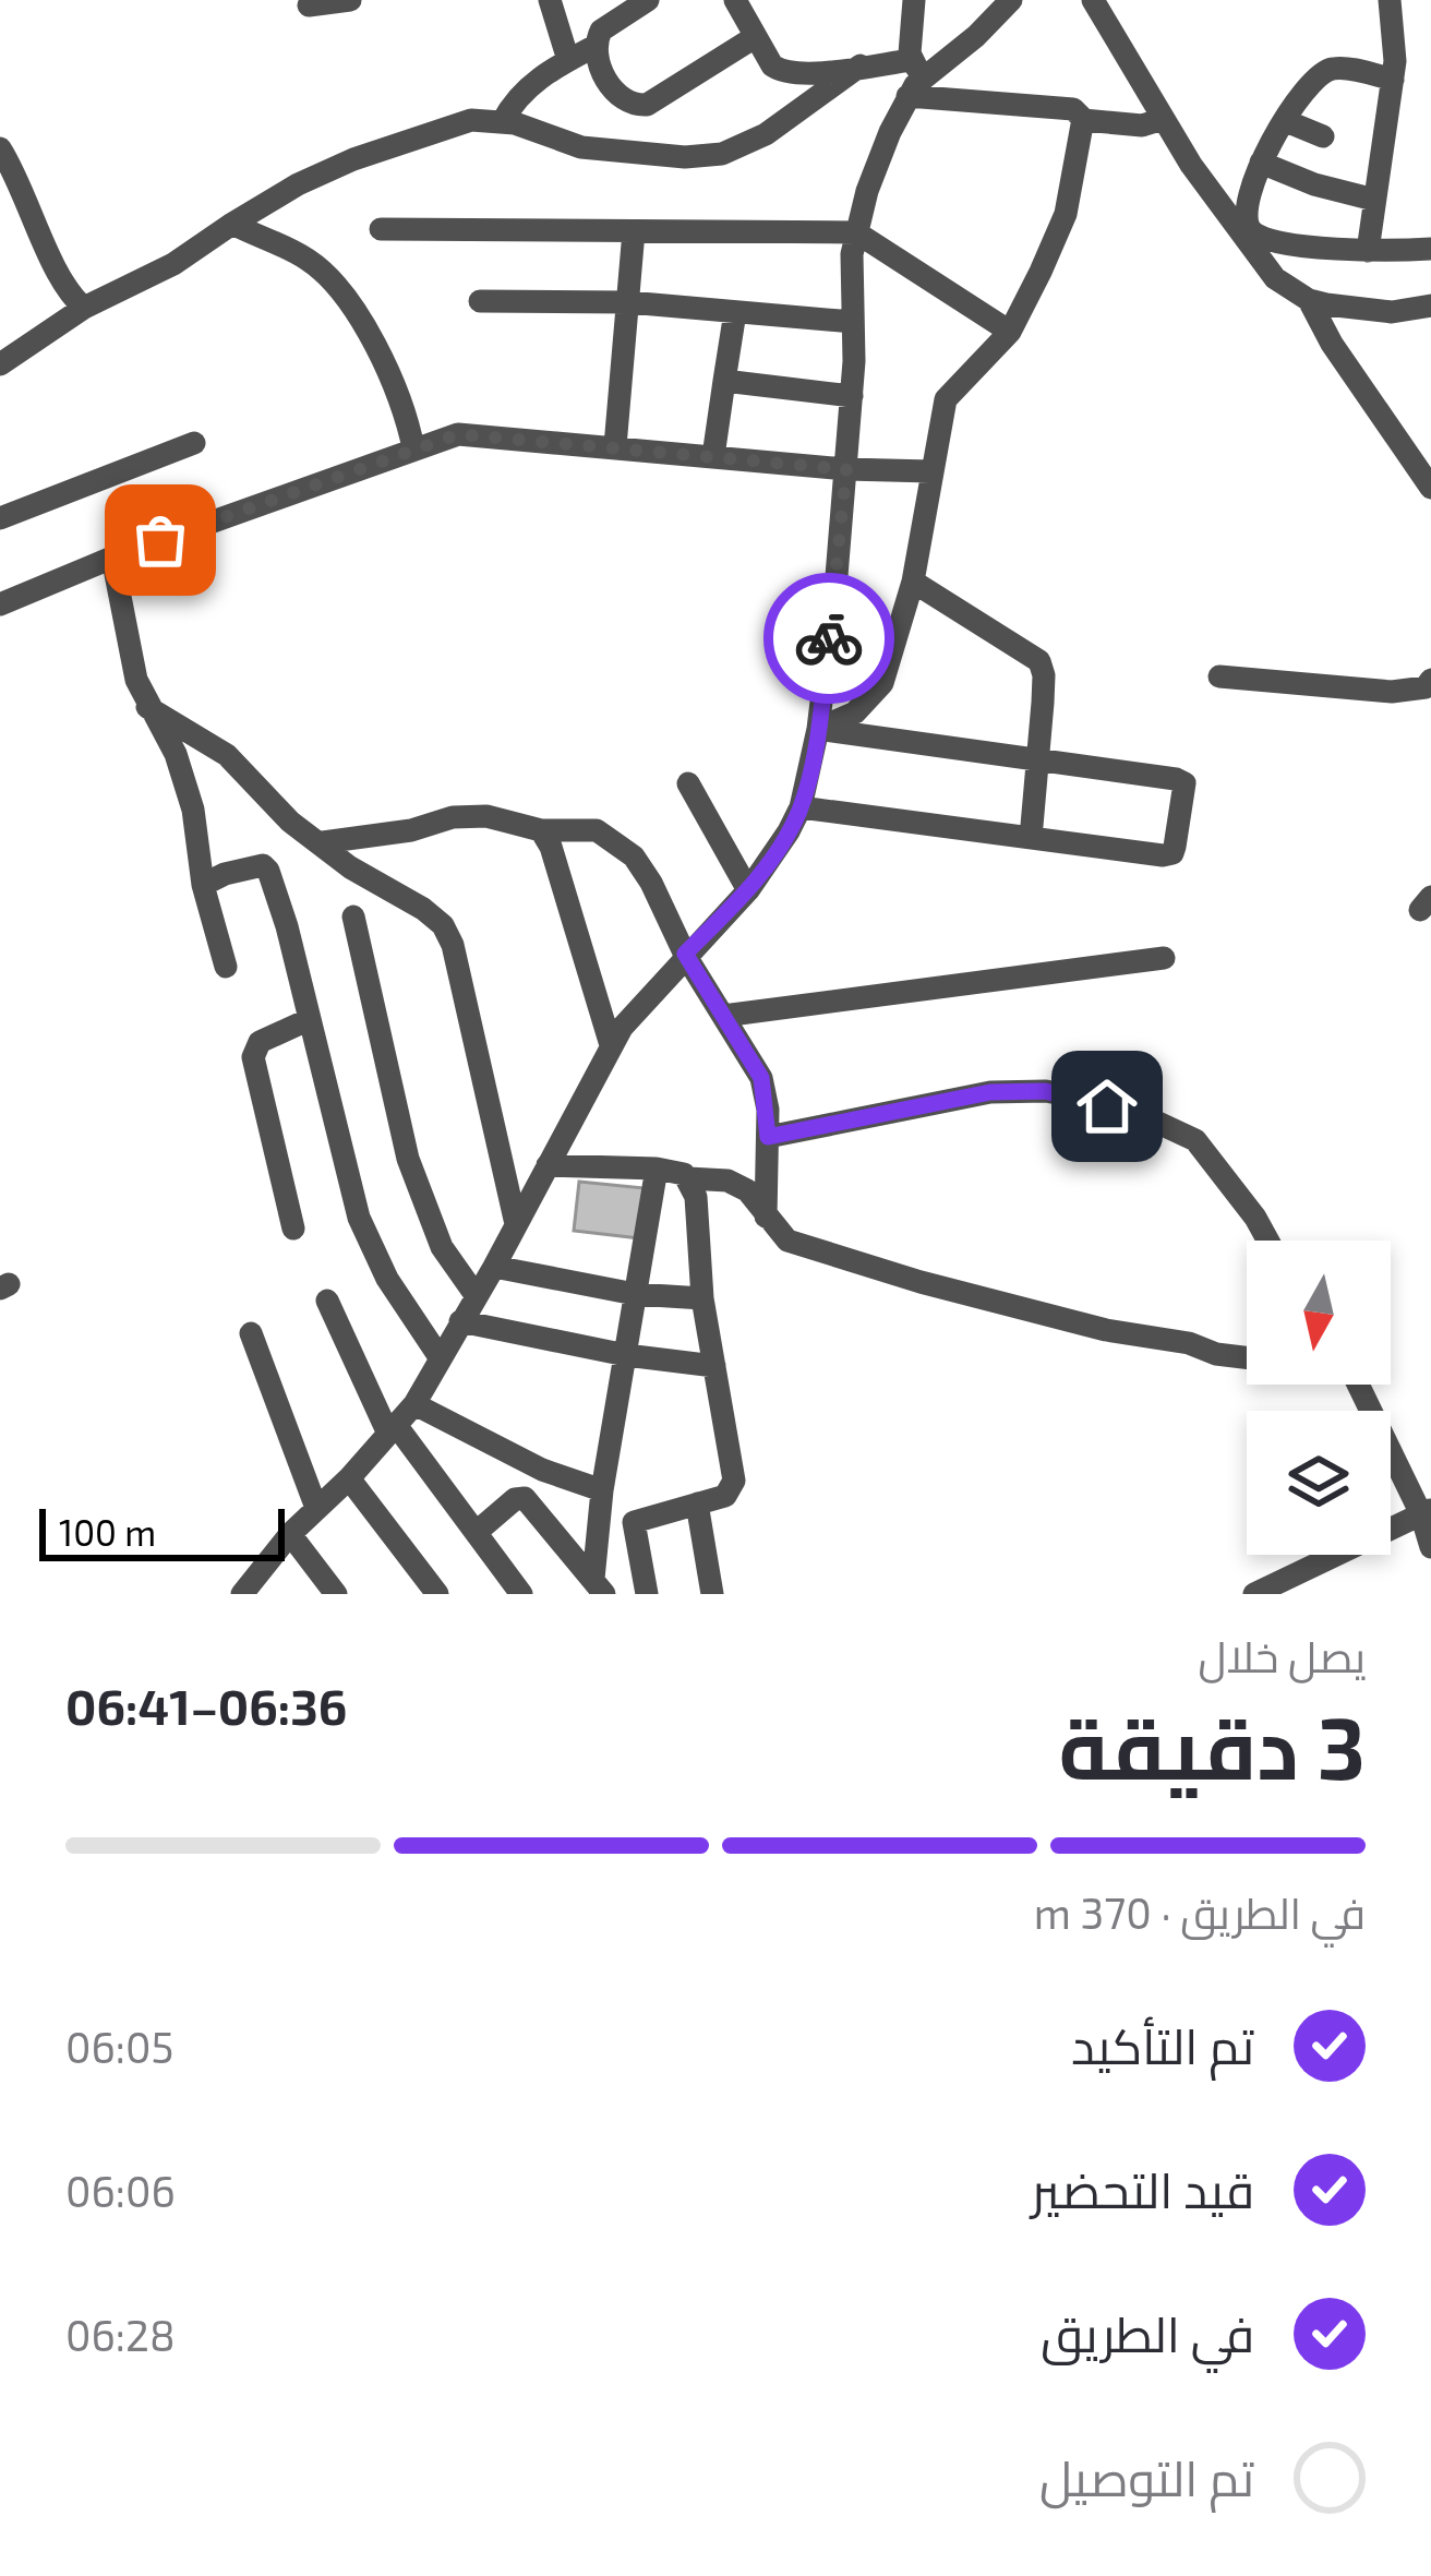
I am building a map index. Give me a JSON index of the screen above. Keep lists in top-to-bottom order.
{
  "scale_bar": "100 m",
  "north": "bottom",
  "page": {
    "scale": "100 m",
    "heading": ["3 دقيقة", "يصل خلال", "06:36–06:41"],
    "bar": "في الطريق · 370 m",
    "list": [
      ["تم التأكيد", "06:05"],
      ["قيد التحضير", "06:06"],
      ["في الطريق", "06:28"],
      "تم التوصيل"
    ]
  }
}
